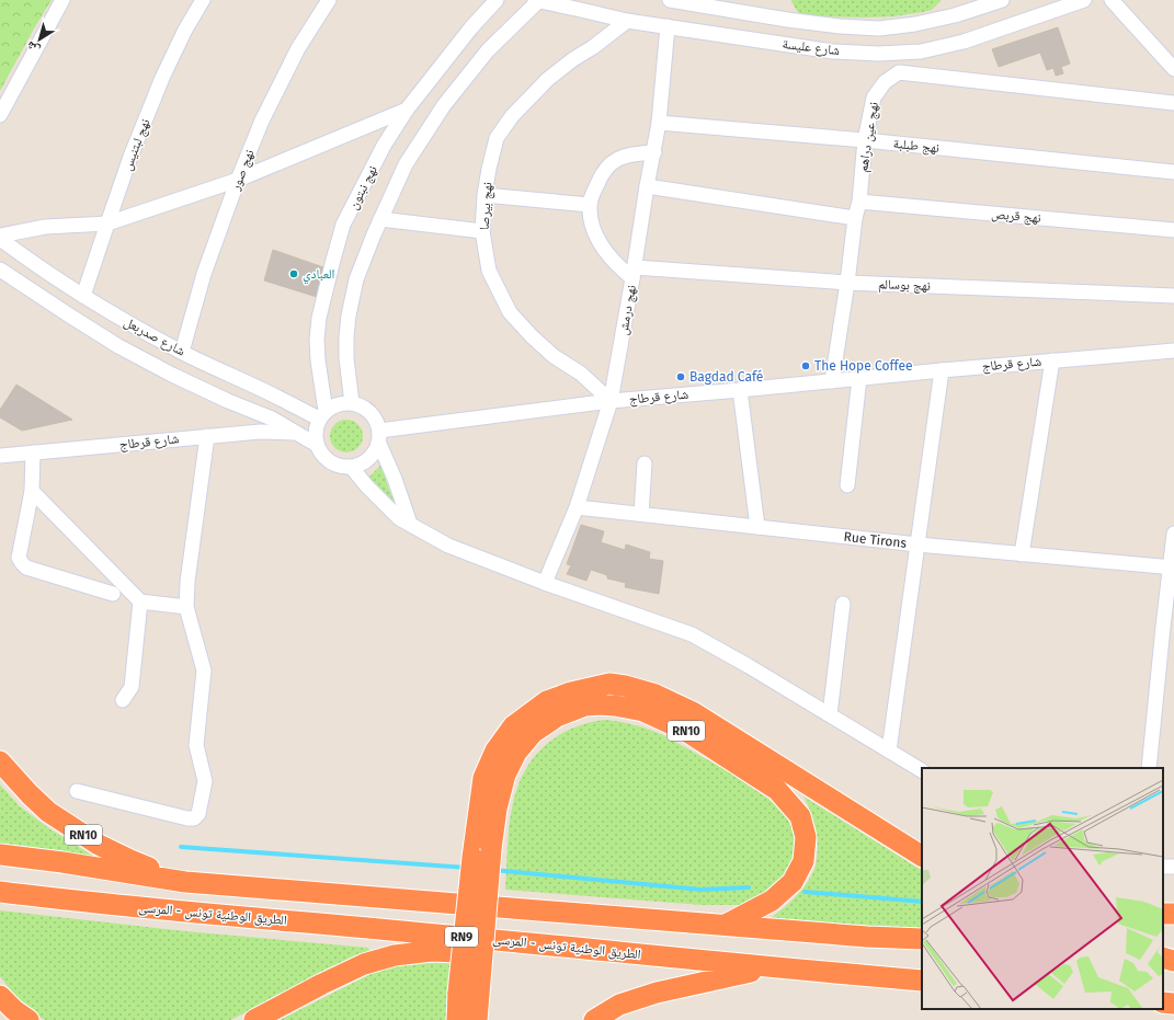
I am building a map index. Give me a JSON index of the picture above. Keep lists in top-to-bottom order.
{
  "streets": {
    "highway": ["RN10", "الطريق الوطنية تونس - المرسى", "RN9"],
    "street": [
      "شارع عليسة",
      "نهج عين دراهم",
      "نهج لبتنيس",
      "نهج طبلبة",
      "نهج صور",
      "نهج نبتون",
      "نهج بيرصا",
      "نهج قربص",
      "نهج بوسالم",
      "نهج درمش",
      "شارع صدربعل",
      "شارع قرطاج",
      "Rue Tirons"
    ]
  },
  "crossings": [
    ["شارع عليسة", "نهج بيرصا"],
    ["شارع عليسة", "نهج درمش"],
    ["نهج عين دراهم", "نهج طبلبة"],
    ["نهج عين دراهم", "نهج قربص"],
    ["نهج عين دراهم", "نهج بوسالم"],
    ["نهج عين دراهم", "شارع قرطاج"],
    ["نهج لبتنيس", "شارع صدربعل"],
    ["نهج طبلبة", "نهج درمش"],
    ["نهج صور", "شارع صدربعل"],
    ["نهج نبتون", "شارع صدربعل"],
    ["نهج نبتون", "شارع قرطاج"],
    ["نهج بيرصا", "نهج درمش"],
    ["نهج بيرصا", "شارع قرطاج"],
    ["نهج بوسالم", "نهج درمش"],
    ["نهج درمش", "شارع قرطاج"],
    ["نهج درمش", "Rue Tirons"],
    ["شارع صدربعل", "شارع قرطاج"]
  ],
  "places": ["العبادي", "The Hope Coffee", "Bagdad Café"],
  "north": "bottom left"
}
